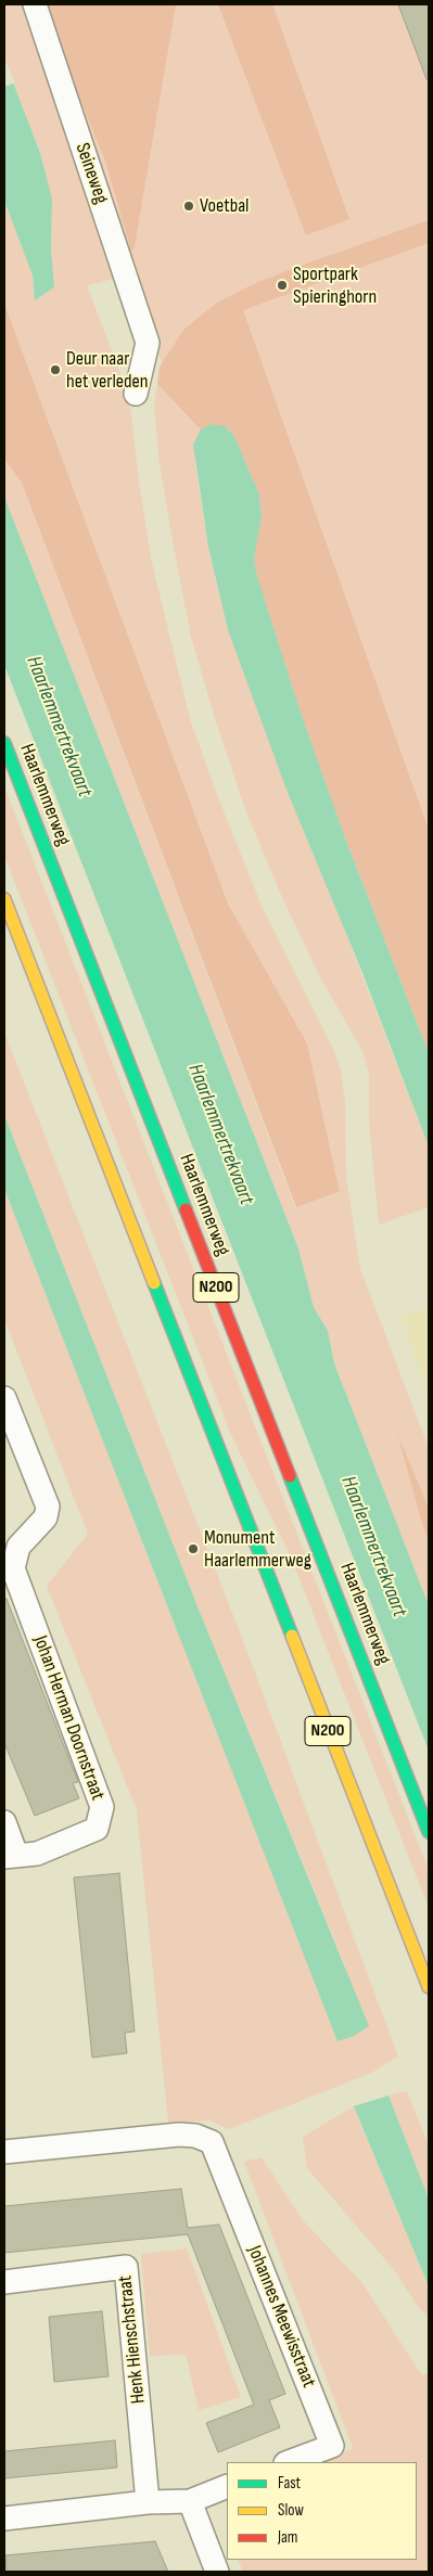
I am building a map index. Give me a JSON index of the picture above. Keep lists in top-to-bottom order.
{
  "streets": {
    "main road": ["Haarlemmerweg", "N200"],
    "street": [
      "Seineweg",
      "Johan Herman Doornstraat",
      "Johannes Meewisstraat",
      "Henk Hienschstraat"
    ]
  },
  "water": ["Haarlemmertrekvaart"],
  "places": [
    "Voetbal",
    "Sportpark Spieringhorn",
    "Deur naar het verleden",
    "Monument Haarlemmerweg"
  ],
  "legend": ["Fast", "Slow", "Jam"]
}
